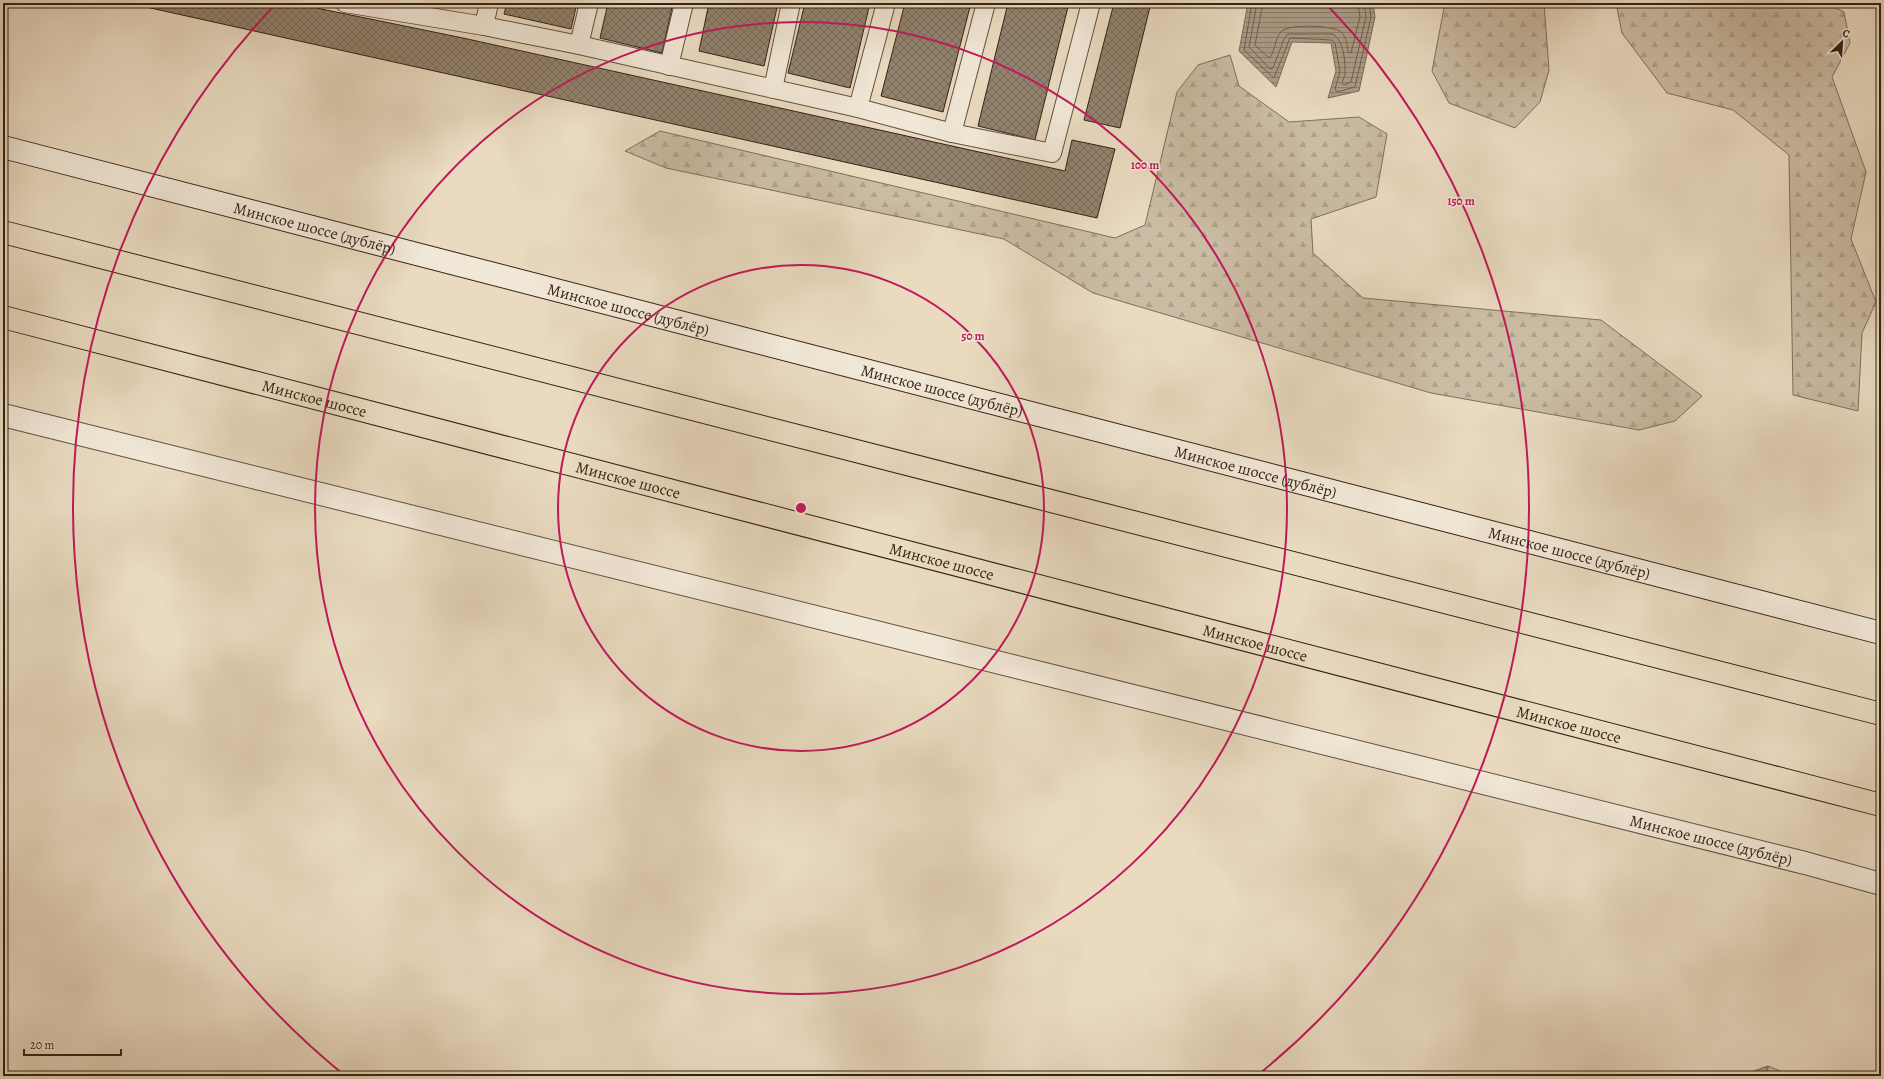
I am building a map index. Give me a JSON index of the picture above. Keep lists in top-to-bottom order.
{
  "streets": {
    "highway": ["Минское шоссе"],
    "main road": ["Минское шоссе (дублёр)"]
  },
  "scale_bar": "20 m",
  "north": "top right",
  "rings": ["100 m", "150 m", "50 m"]
}
